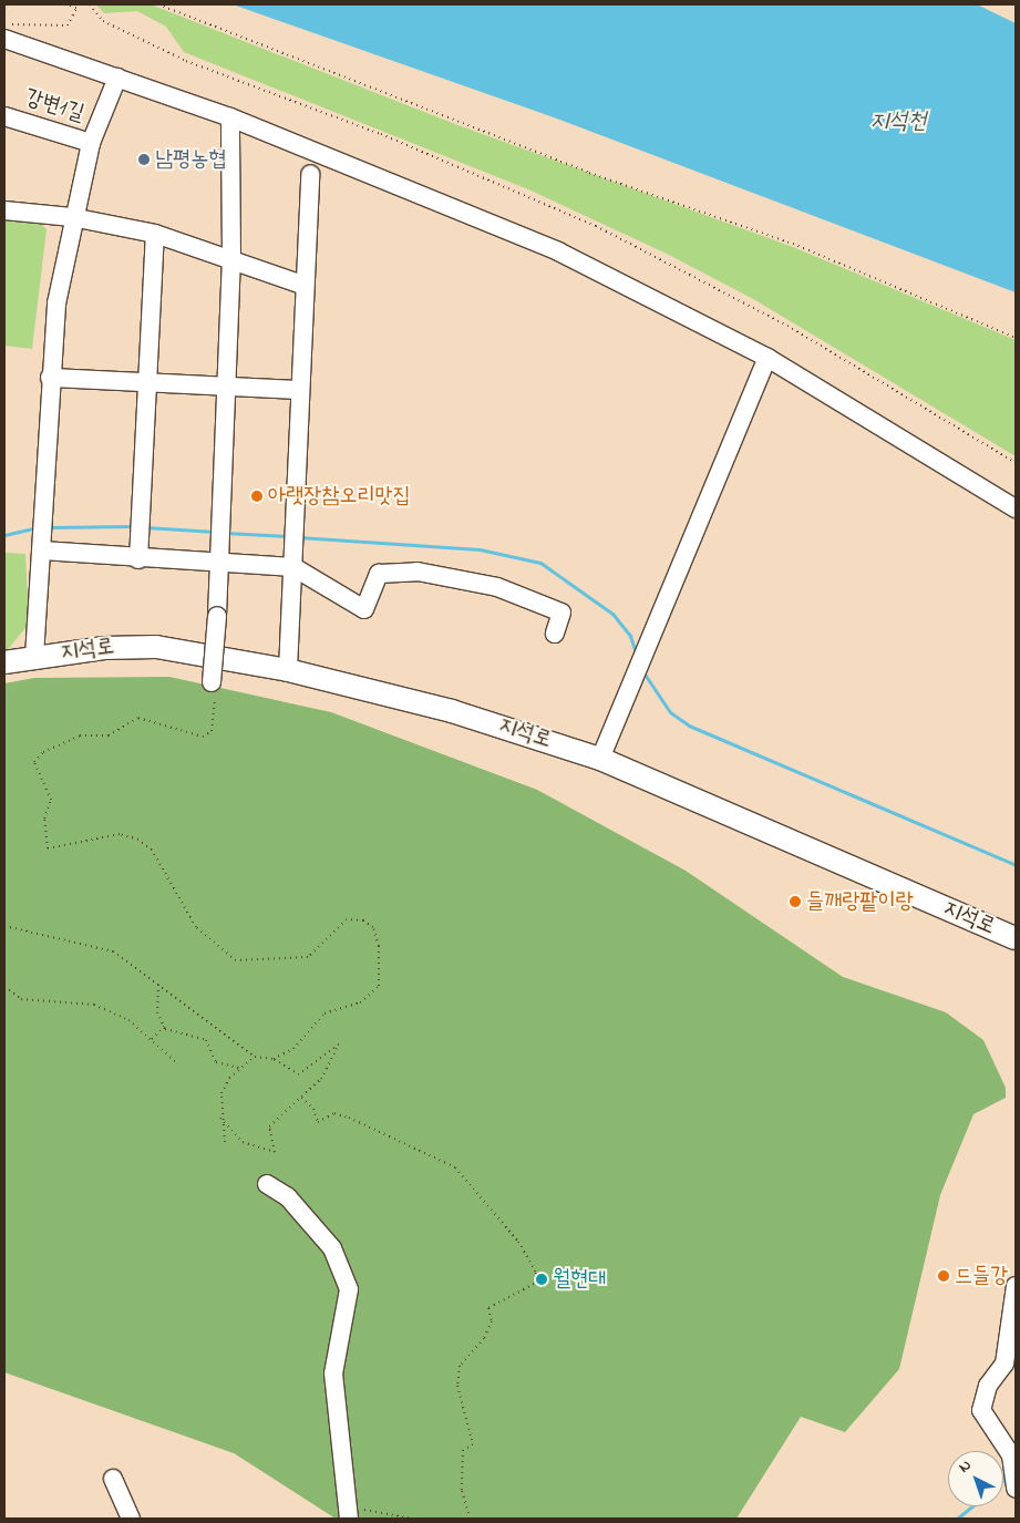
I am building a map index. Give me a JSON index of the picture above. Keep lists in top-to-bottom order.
{
  "streets": {
    "main road": ["지석로"],
    "street": ["강변1길"]
  },
  "water": ["지석천"],
  "places": [
    "남평농협",
    "아랫장참오리맛집",
    "들깨랑팥이랑",
    "드들강",
    "월현대"
  ],
  "north": "top left"
}
